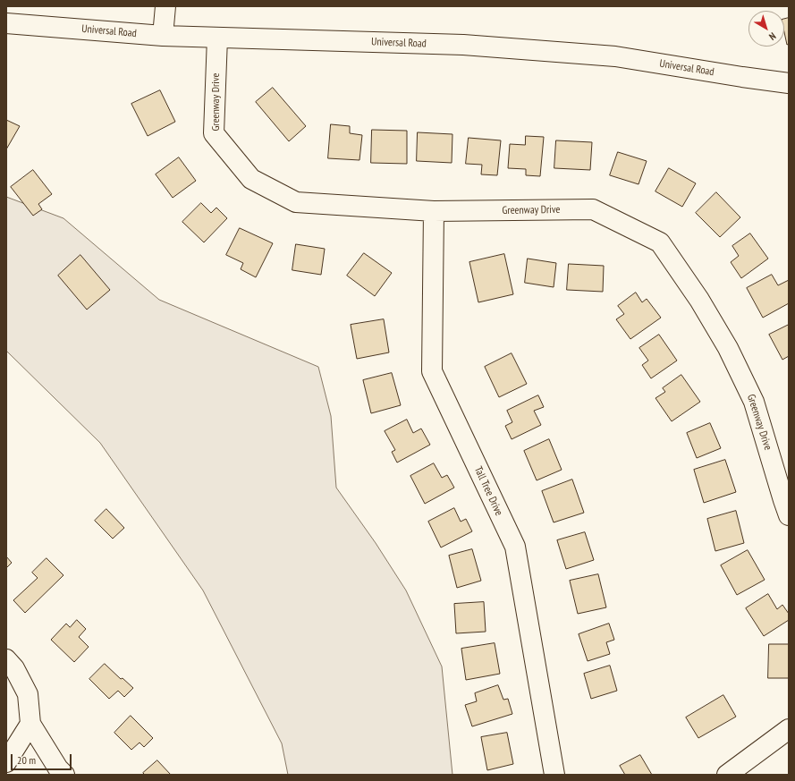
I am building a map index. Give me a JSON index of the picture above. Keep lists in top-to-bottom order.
{
  "streets": {
    "street": ["Universal Road", "Greenway Drive", "Tall Tree Drive"]
  },
  "crossings": [
    ["Universal Road", "Greenway Drive"],
    ["Greenway Drive", "Tall Tree Drive"]
  ],
  "scale_bar": "20 m",
  "north": "bottom right"
}
